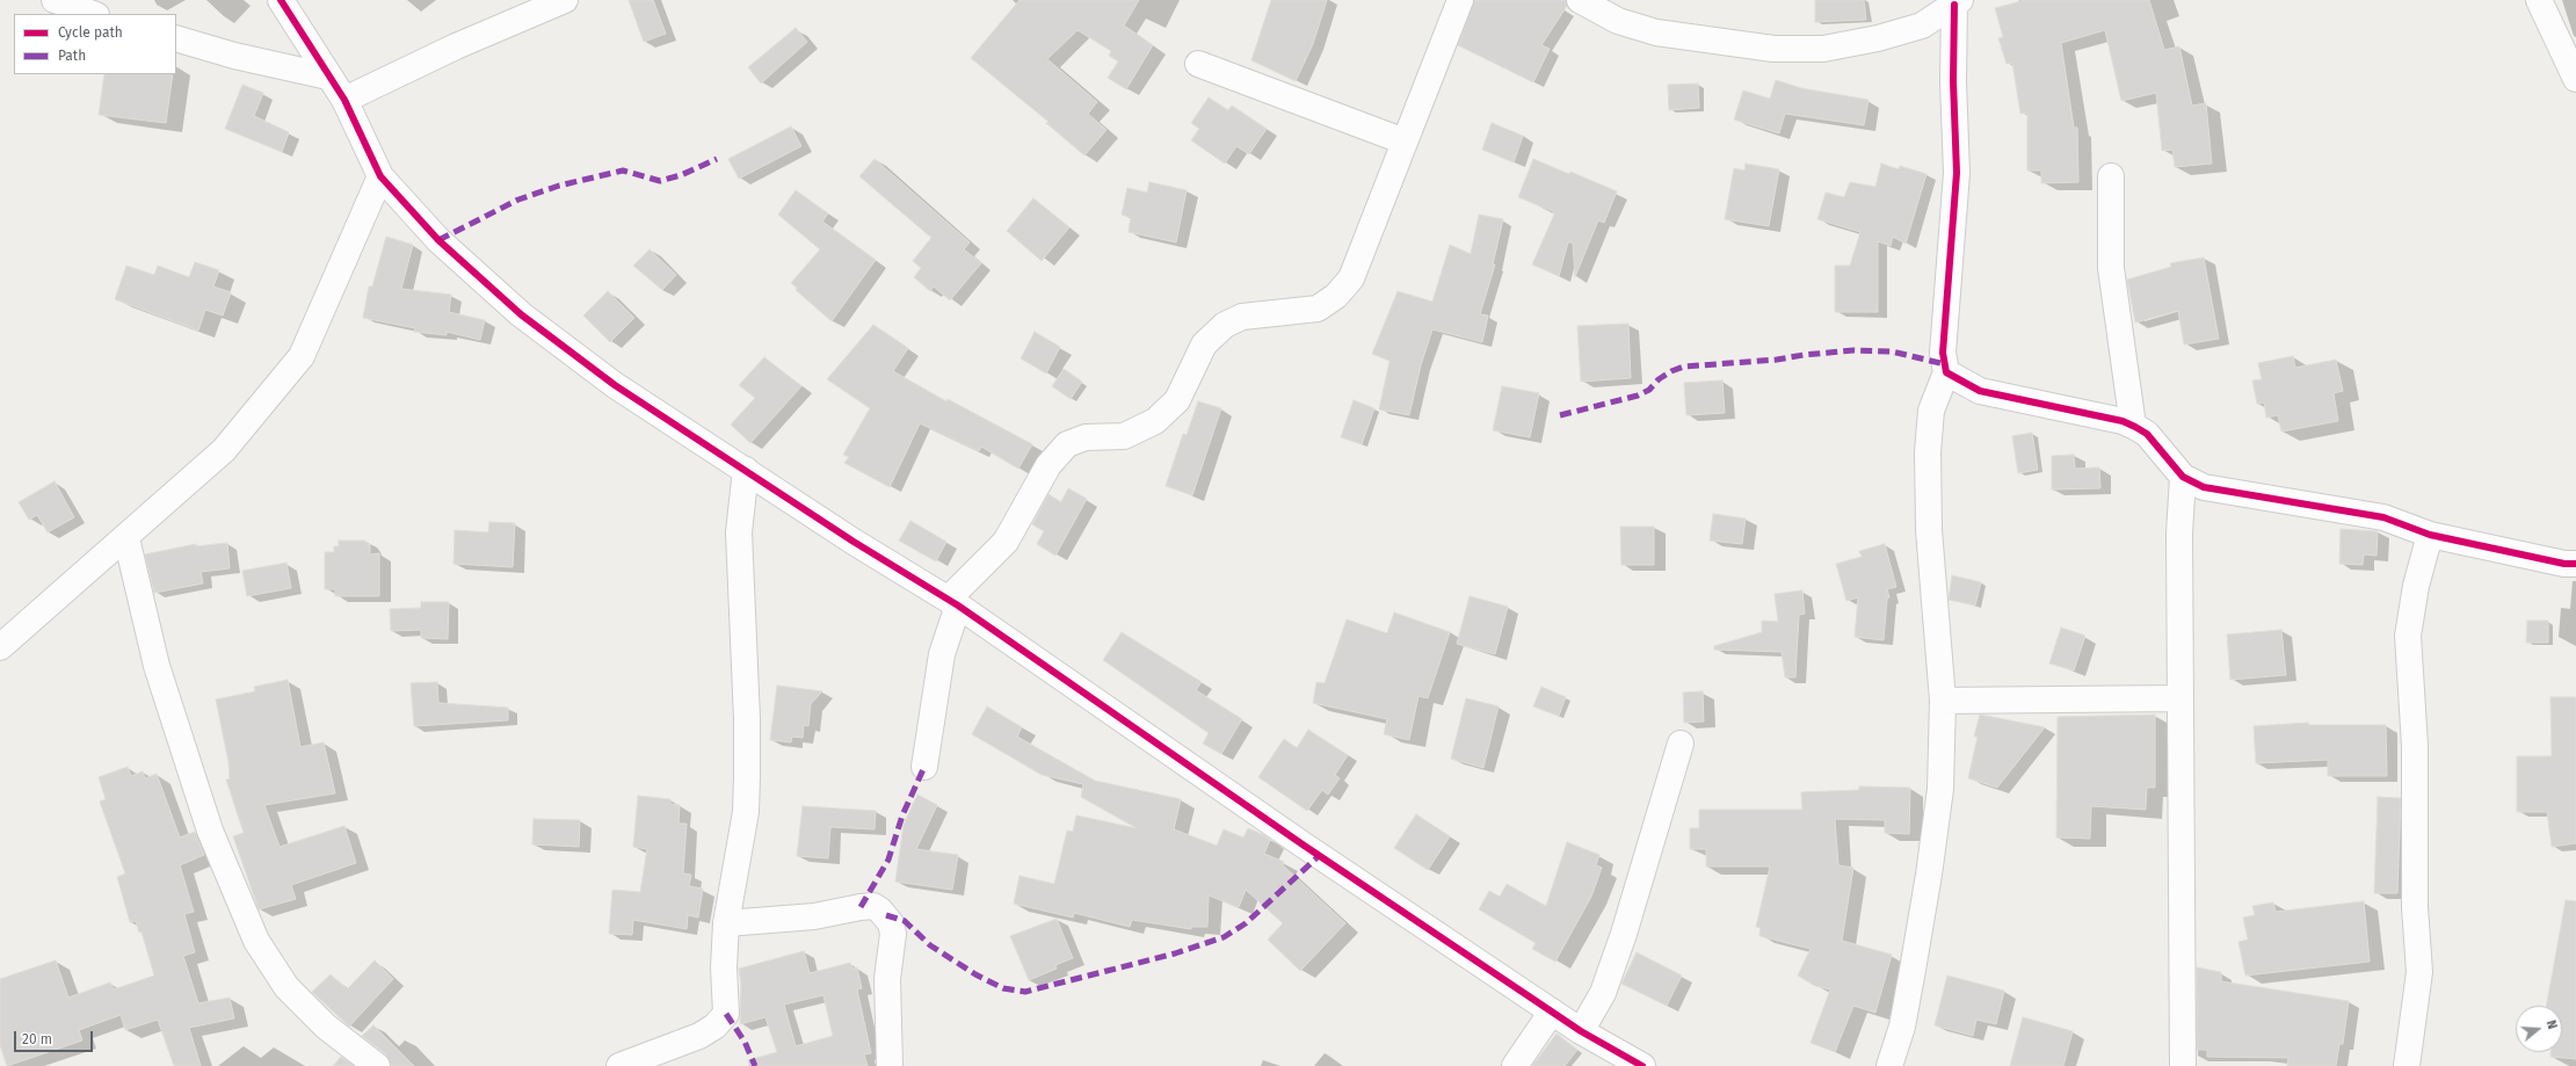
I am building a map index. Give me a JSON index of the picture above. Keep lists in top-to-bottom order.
{
  "legend": ["Cycle path", "Path"],
  "scale_bar": "20 m",
  "north": "right"
}
